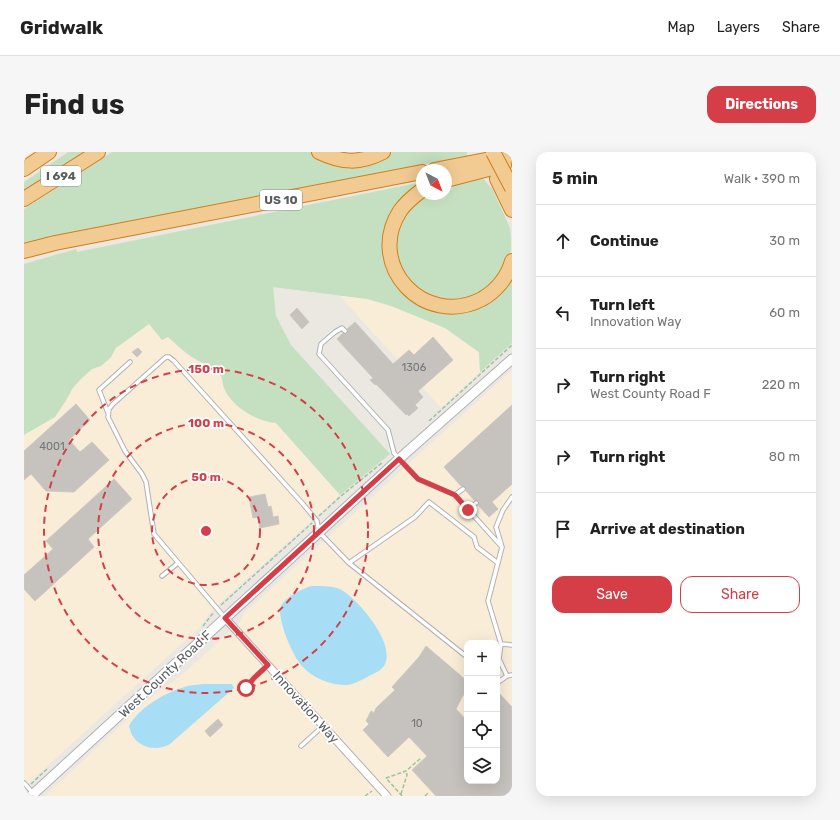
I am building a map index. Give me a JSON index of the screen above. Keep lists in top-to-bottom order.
{
  "streets": {
    "highway": ["I 694", "US 10"],
    "street": ["West County Road F", "Innovation Way"]
  },
  "crossings": [
    ["West County Road F", "Innovation Way"]
  ],
  "house_numbers": ["1306", "4001", "10"],
  "north": "bottom right",
  "page": {
    "header": "Gridwalk",
    "nav": ["Map", "Layers", "Share"],
    "buttons": [
      "Directions",
      ["Save", "Share"]
    ],
    "title": "Find us",
    "heading": ["5 min", "Walk · 390 m"],
    "list": [
      ["Continue", "30 m"],
      ["Turn left", "Innovation Way", "60 m"],
      ["Turn right", "West County Road F", "220 m"],
      ["Turn right", "80 m"],
      "Arrive at destination"
    ],
    "map_buttons": ["+", "−"]
  },
  "rings": ["150 m", "100 m", "50 m"]
}
